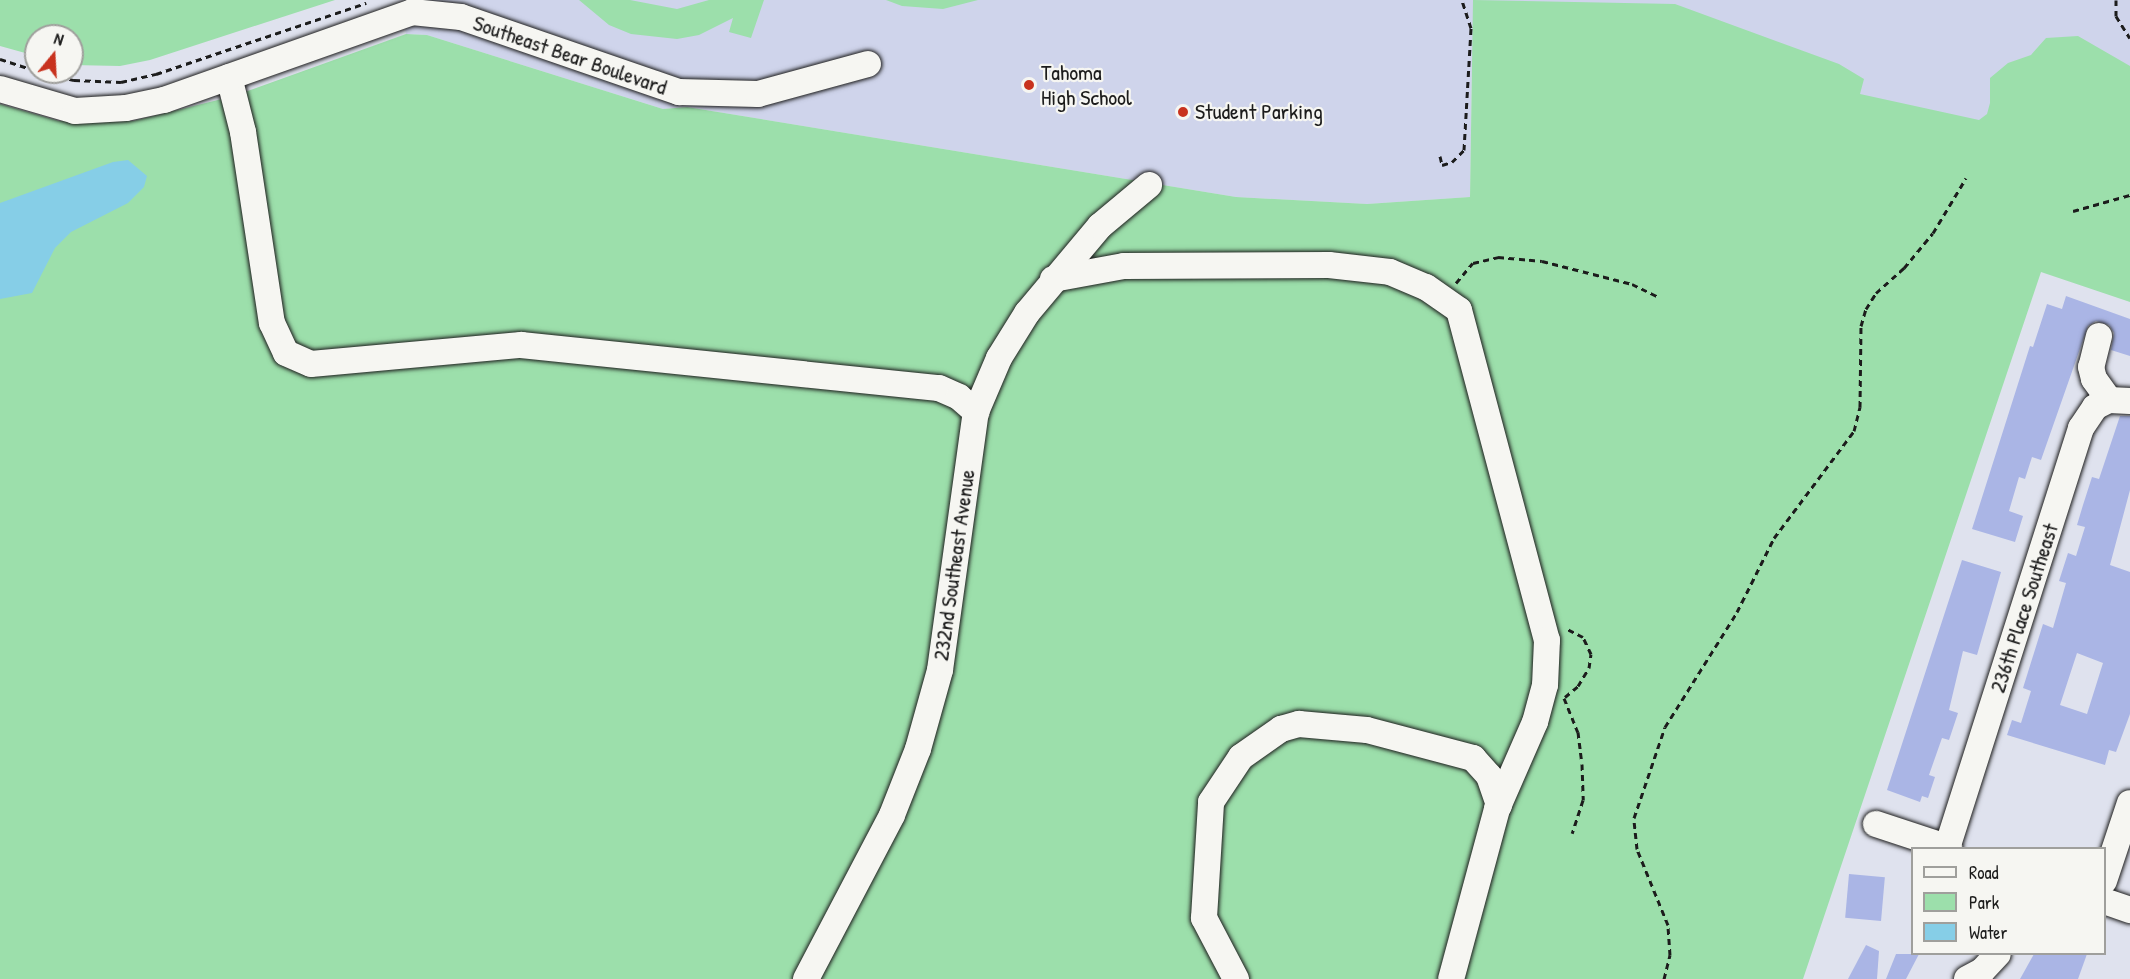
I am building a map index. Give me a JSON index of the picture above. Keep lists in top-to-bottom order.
{
  "streets": {
    "street": ["Southeast Bear Boulevard", "232nd Southeast Avenue", "236th Place Southeast"]
  },
  "places": ["Tahoma High School", "Student Parking"],
  "legend": ["Road", "Park", "Water"],
  "north": "top"
}
